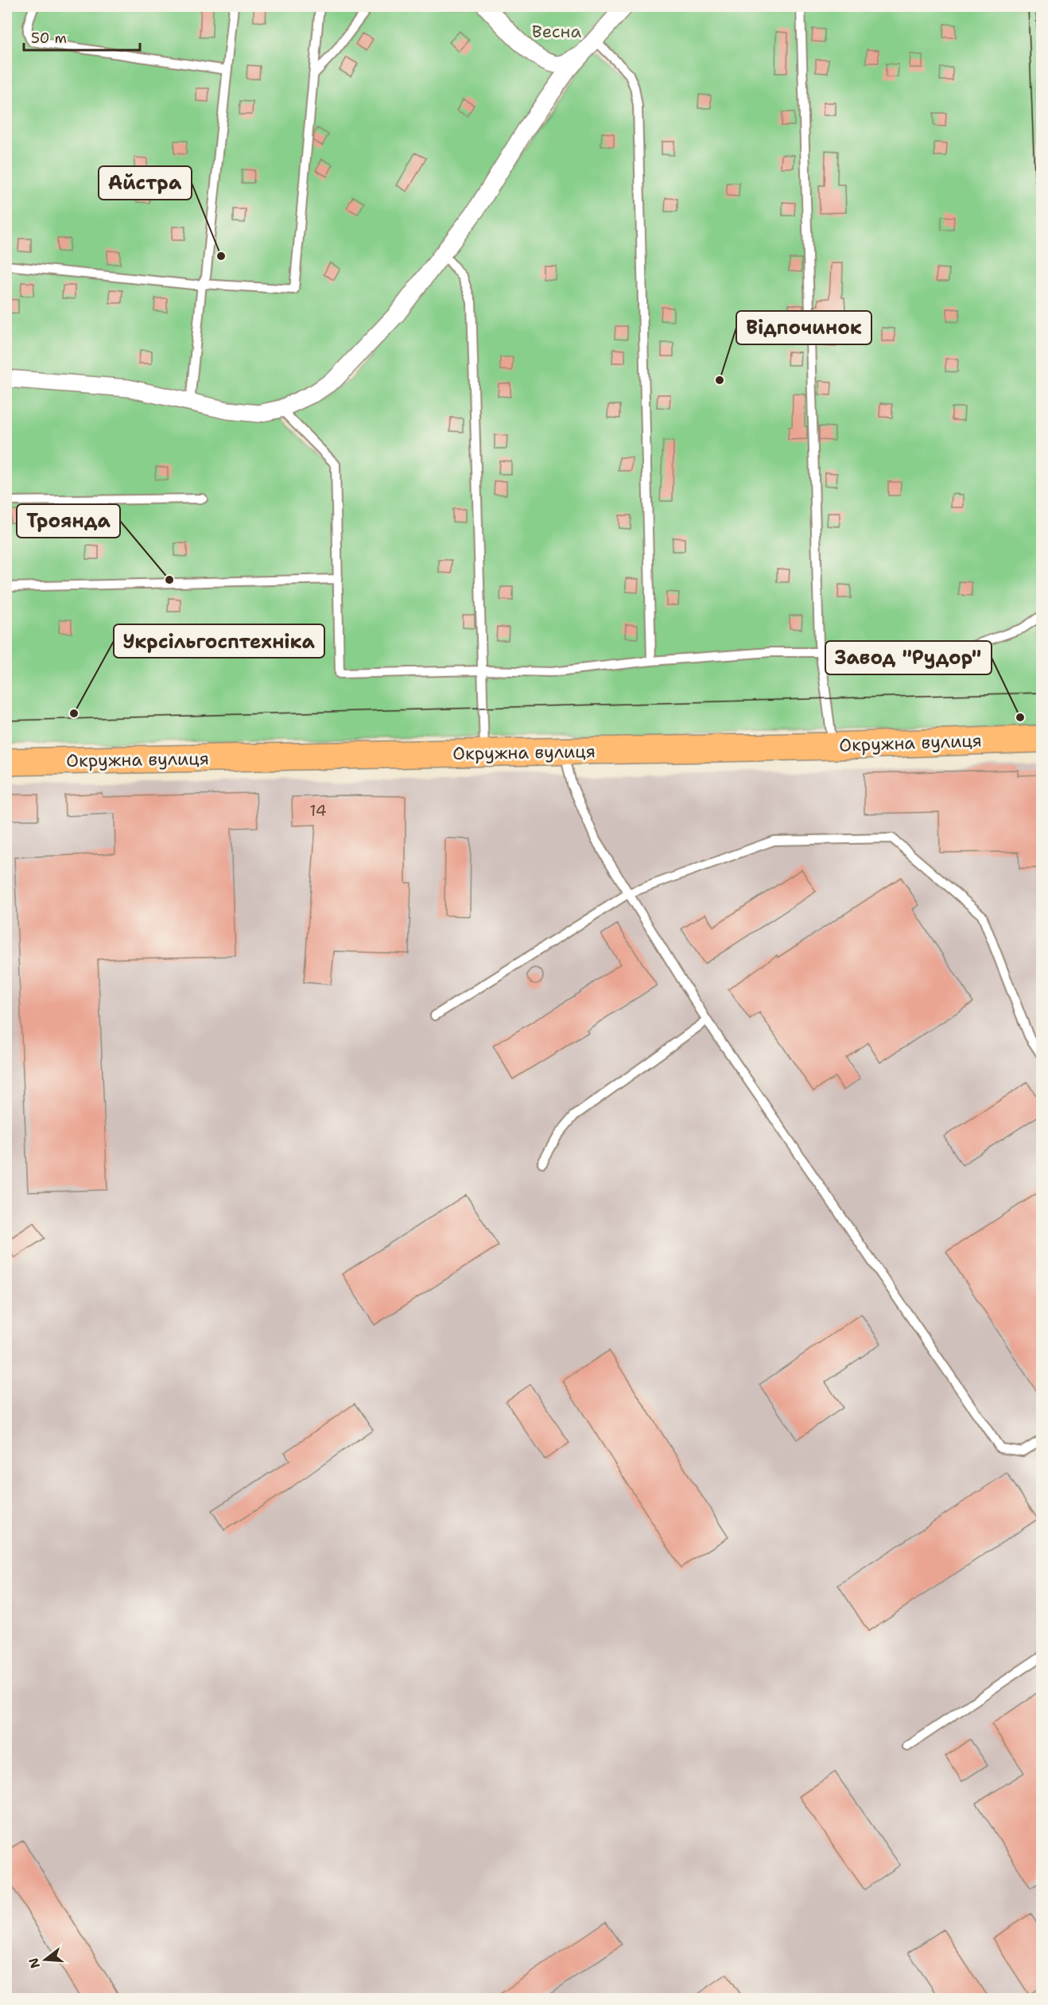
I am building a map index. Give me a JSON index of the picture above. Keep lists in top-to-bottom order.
{
  "streets": {
    "main road": ["Окружна вулиця"]
  },
  "parks": ["Весна"],
  "places": [
    "Айстра",
    "Відпочинок",
    "Троянда",
    "Укрсільгосптехніка",
    "Завод \"Рудор\""
  ],
  "house_numbers": ["14"],
  "scale_bar": "50 m",
  "north": "left"
}
